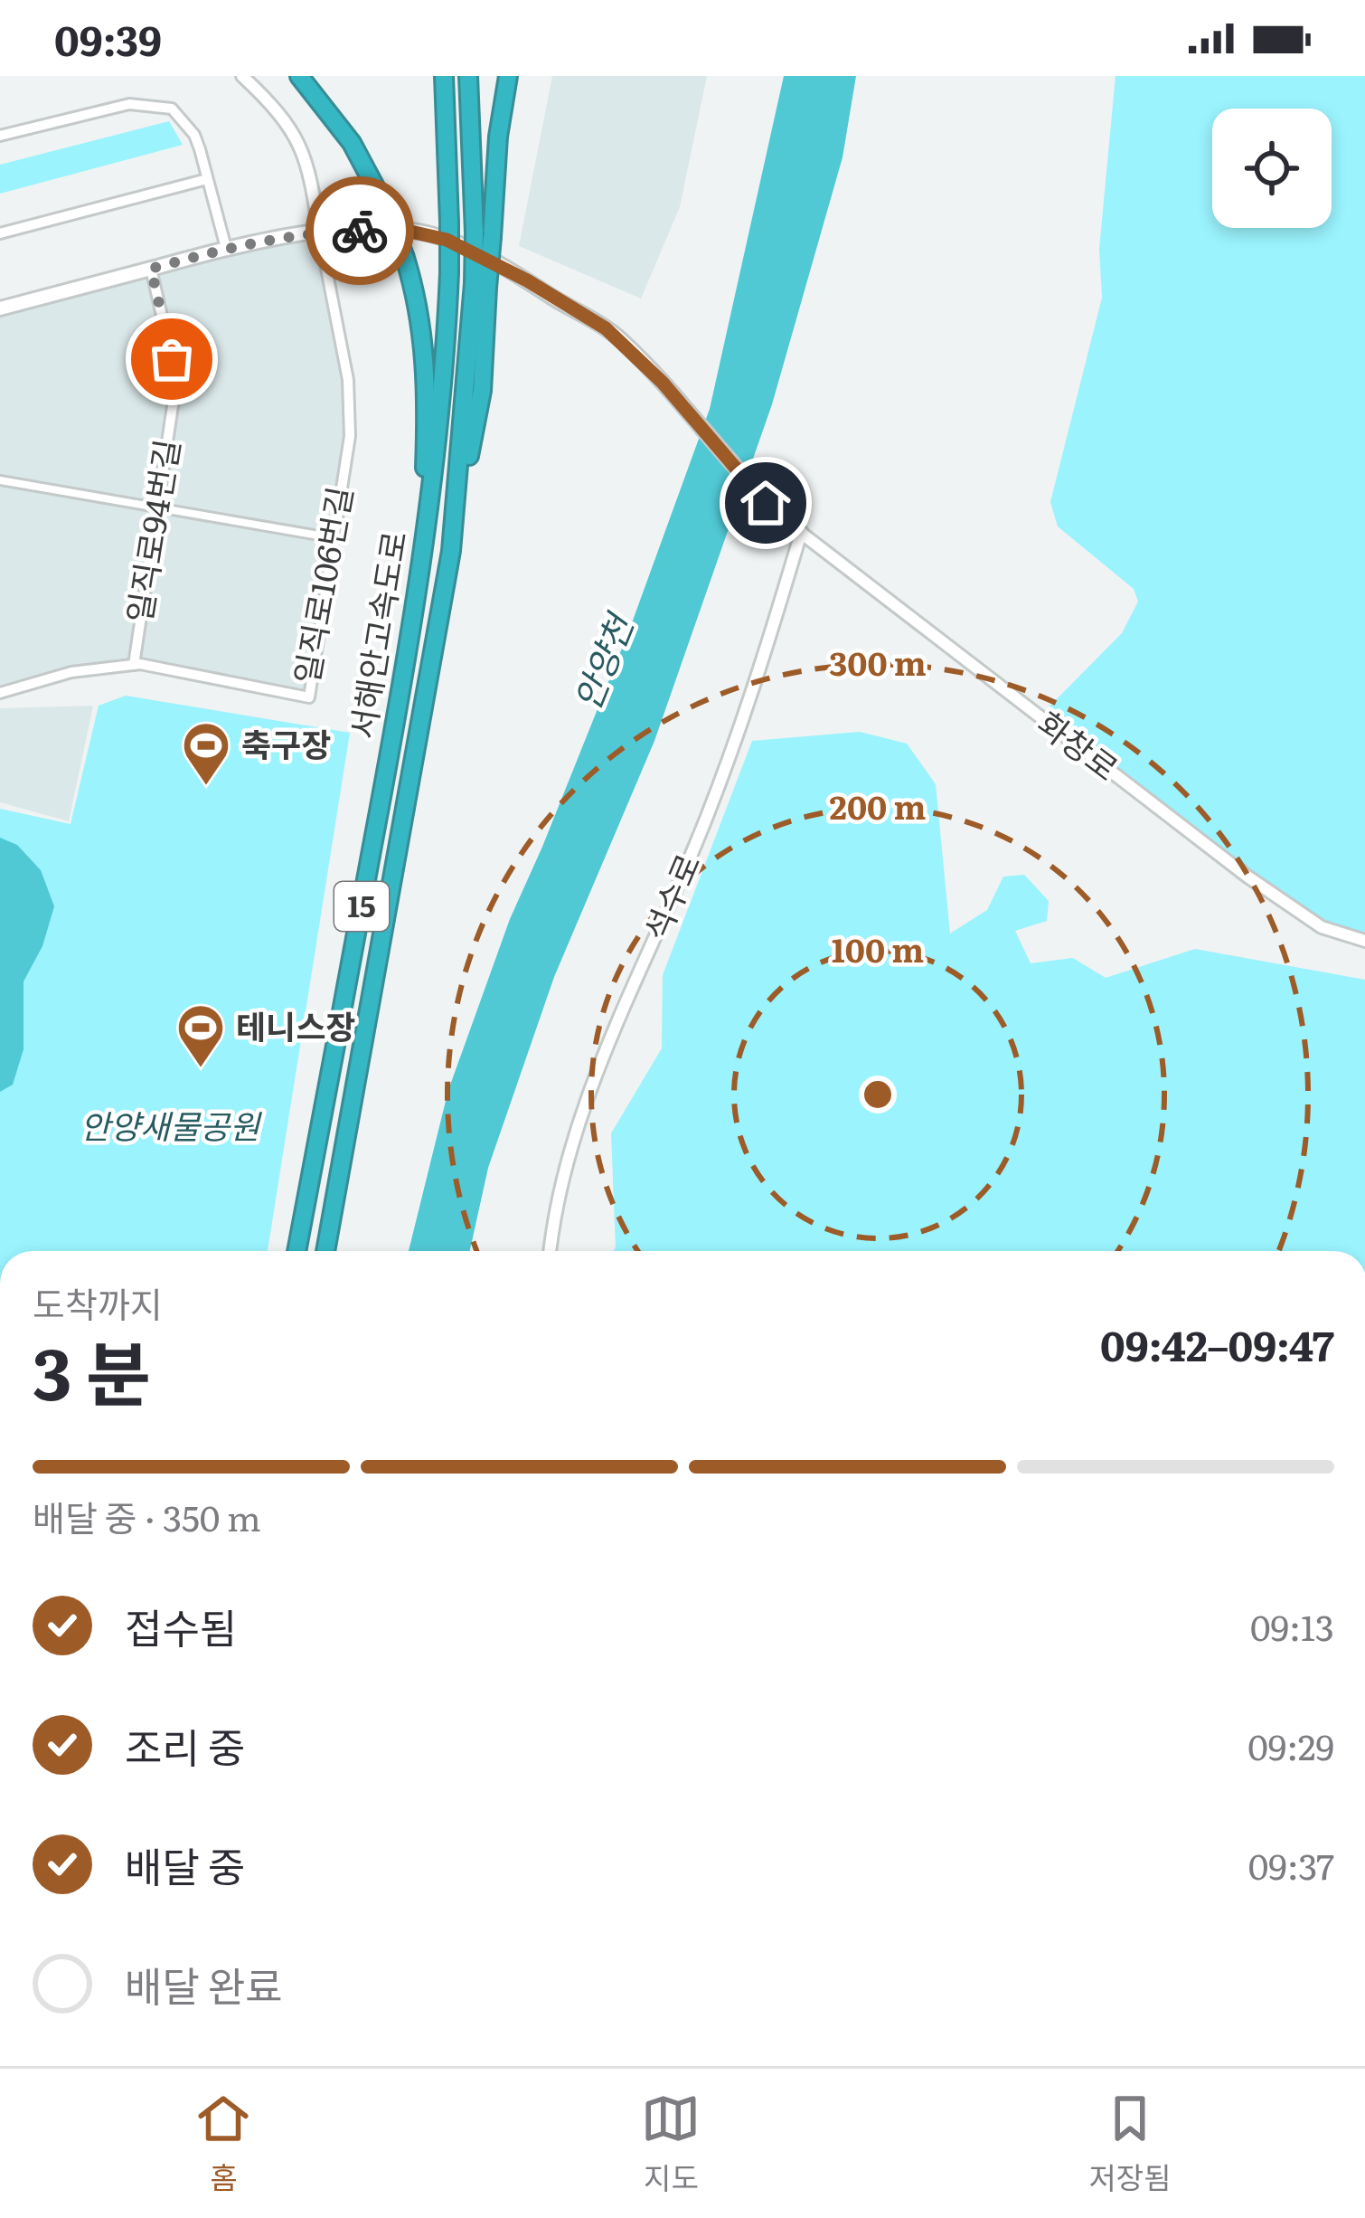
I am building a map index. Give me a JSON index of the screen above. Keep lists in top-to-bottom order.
{
  "streets": {
    "highway": ["서해안고속도로", "15"],
    "street": [
      "일직로94번길",
      "일직로106번길",
      "화창로",
      "석수로"
    ]
  },
  "crossings": [
    ["일직로94번길", "일직로106번길"],
    ["화창로", "석수로"]
  ],
  "water": ["안양천"],
  "parks": ["안양새물공원"],
  "places": {
    "sports": ["축구장", "테니스장"]
  },
  "page": {
    "status": "09:39",
    "heading": ["3 분", "도착까지", "09:42–09:47"],
    "bar": "배달 중 · 350 m",
    "list": [
      ["접수됨", "09:13"],
      ["조리 중", "09:29"],
      ["배달 중", "09:37"],
      "배달 완료"
    ],
    "tabs": ["홈", "지도", "저장됨"]
  },
  "rings": ["300 m", "200 m", "100 m"]
}
